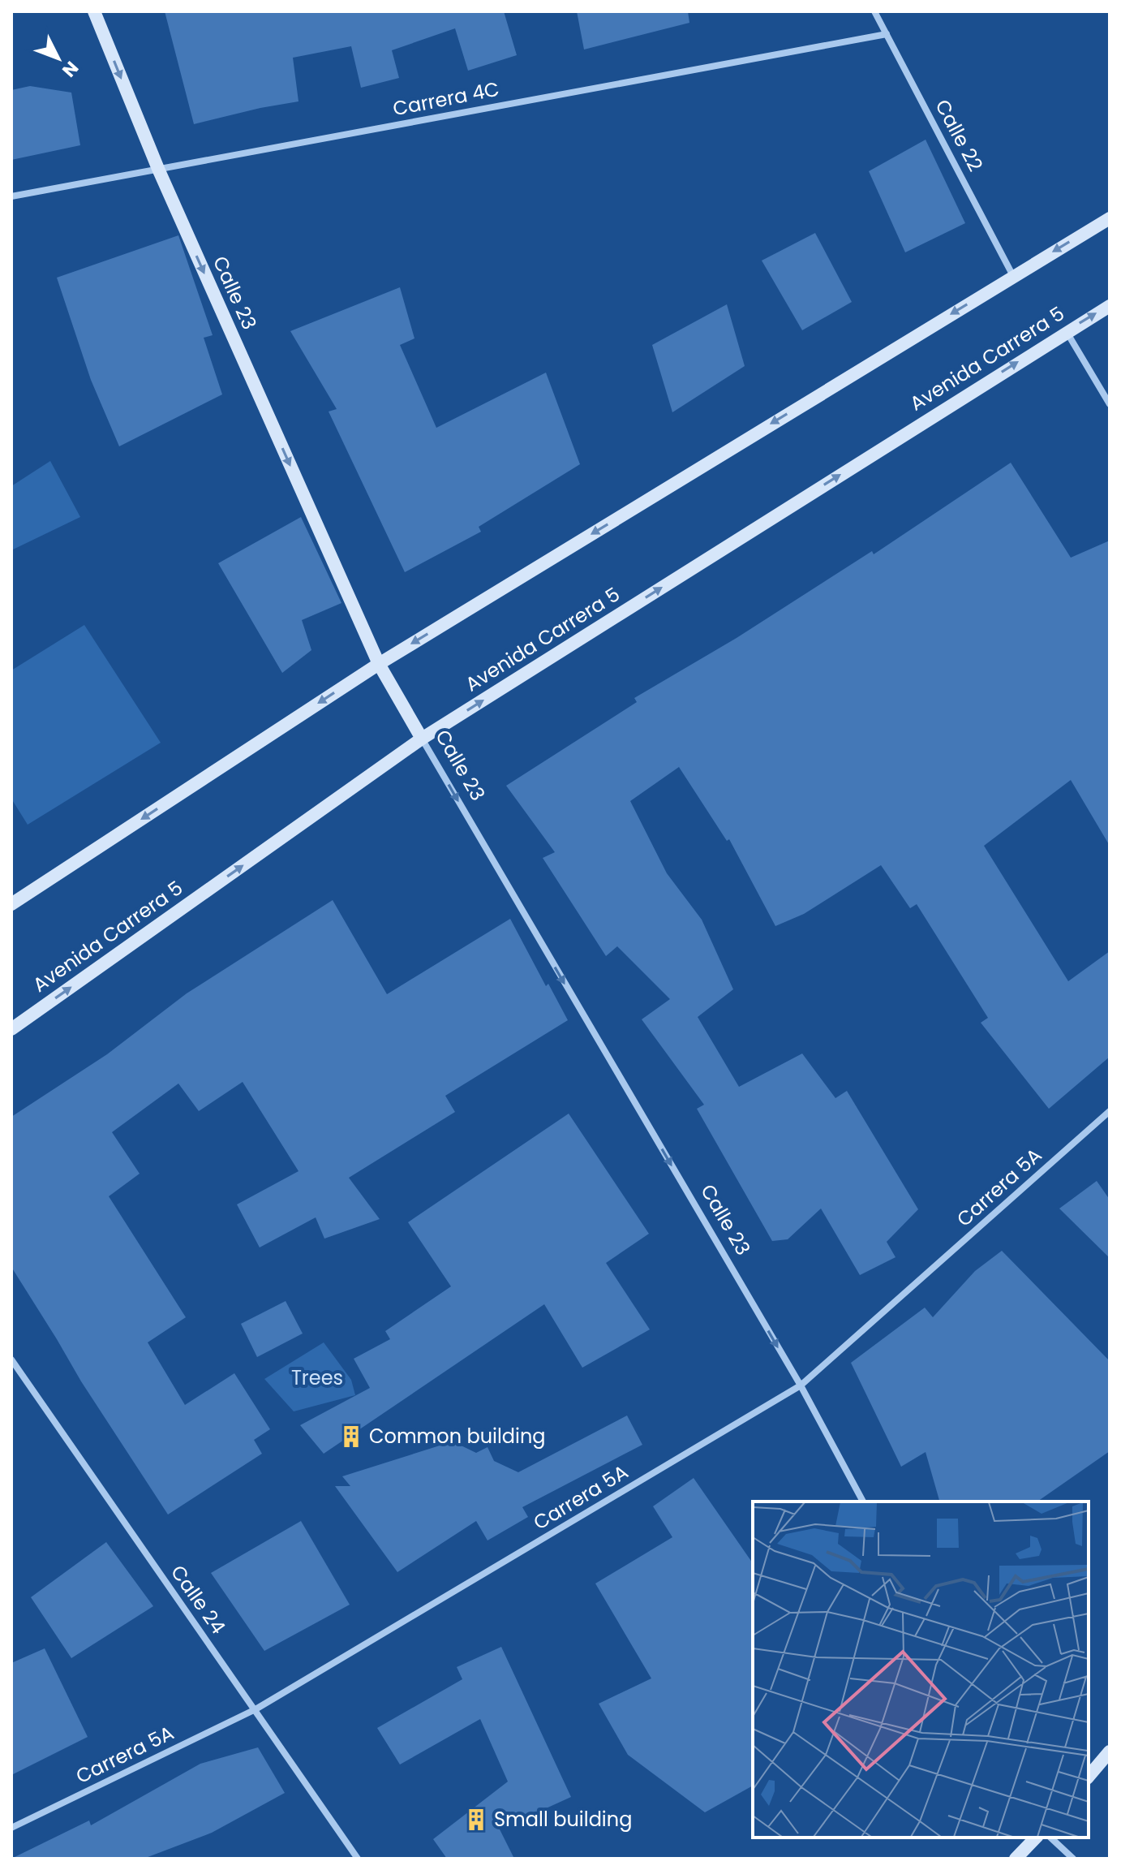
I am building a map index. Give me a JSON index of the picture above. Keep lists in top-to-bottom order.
{
  "streets": {
    "main road": ["Calle 23", "Avenida Carrera 5"],
    "street": [
      "Carrera 4C",
      "Calle 22",
      "Carrera 5A",
      "Calle 24"
    ]
  },
  "crossings": [
    ["Carrera 4C", "Calle 22"],
    ["Carrera 4C", "Calle 23"],
    ["Calle 23", "Avenida Carrera 5"],
    ["Calle 23", "Carrera 5A"],
    ["Carrera 5A", "Calle 24"]
  ],
  "one_way": ["Calle 23"],
  "parks": ["Trees"],
  "places": {
    "building": ["Common building", "Small building"]
  },
  "north": "bottom right"
}
